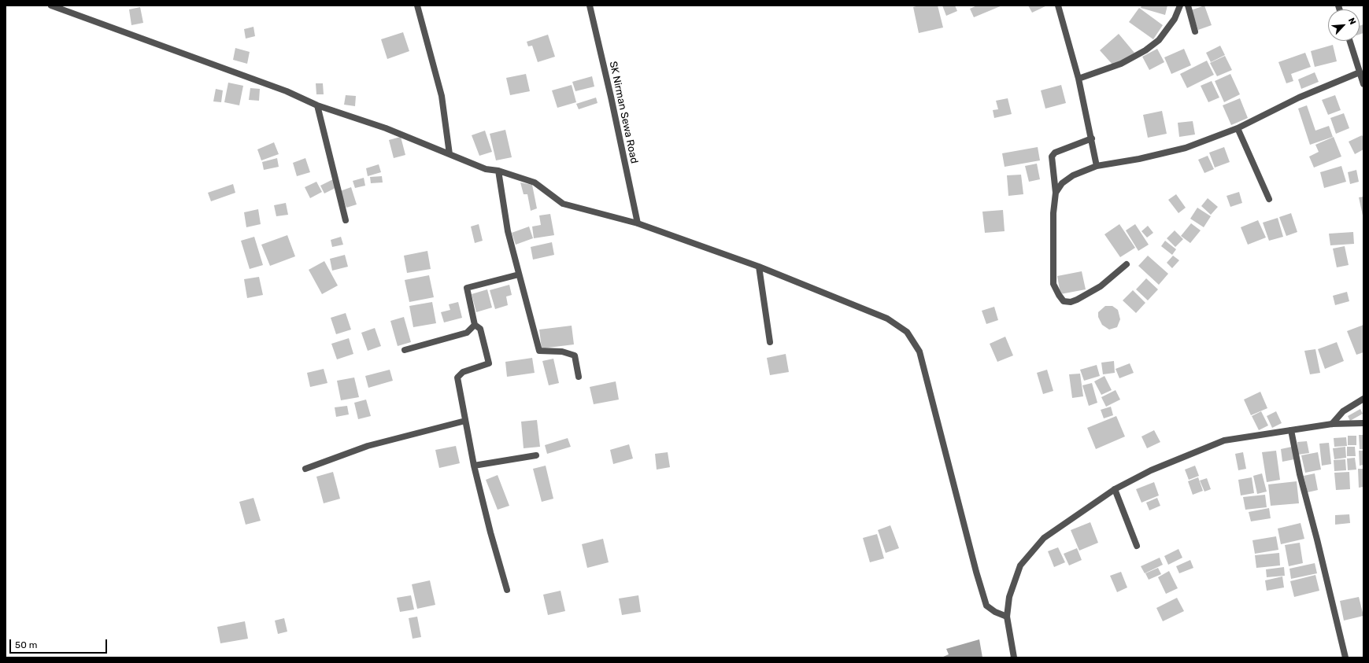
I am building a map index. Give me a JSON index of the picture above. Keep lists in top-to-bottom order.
{
  "streets": {
    "street": ["SK Nirman Sewa Road"]
  },
  "scale_bar": "50 m",
  "north": "top right"
}
